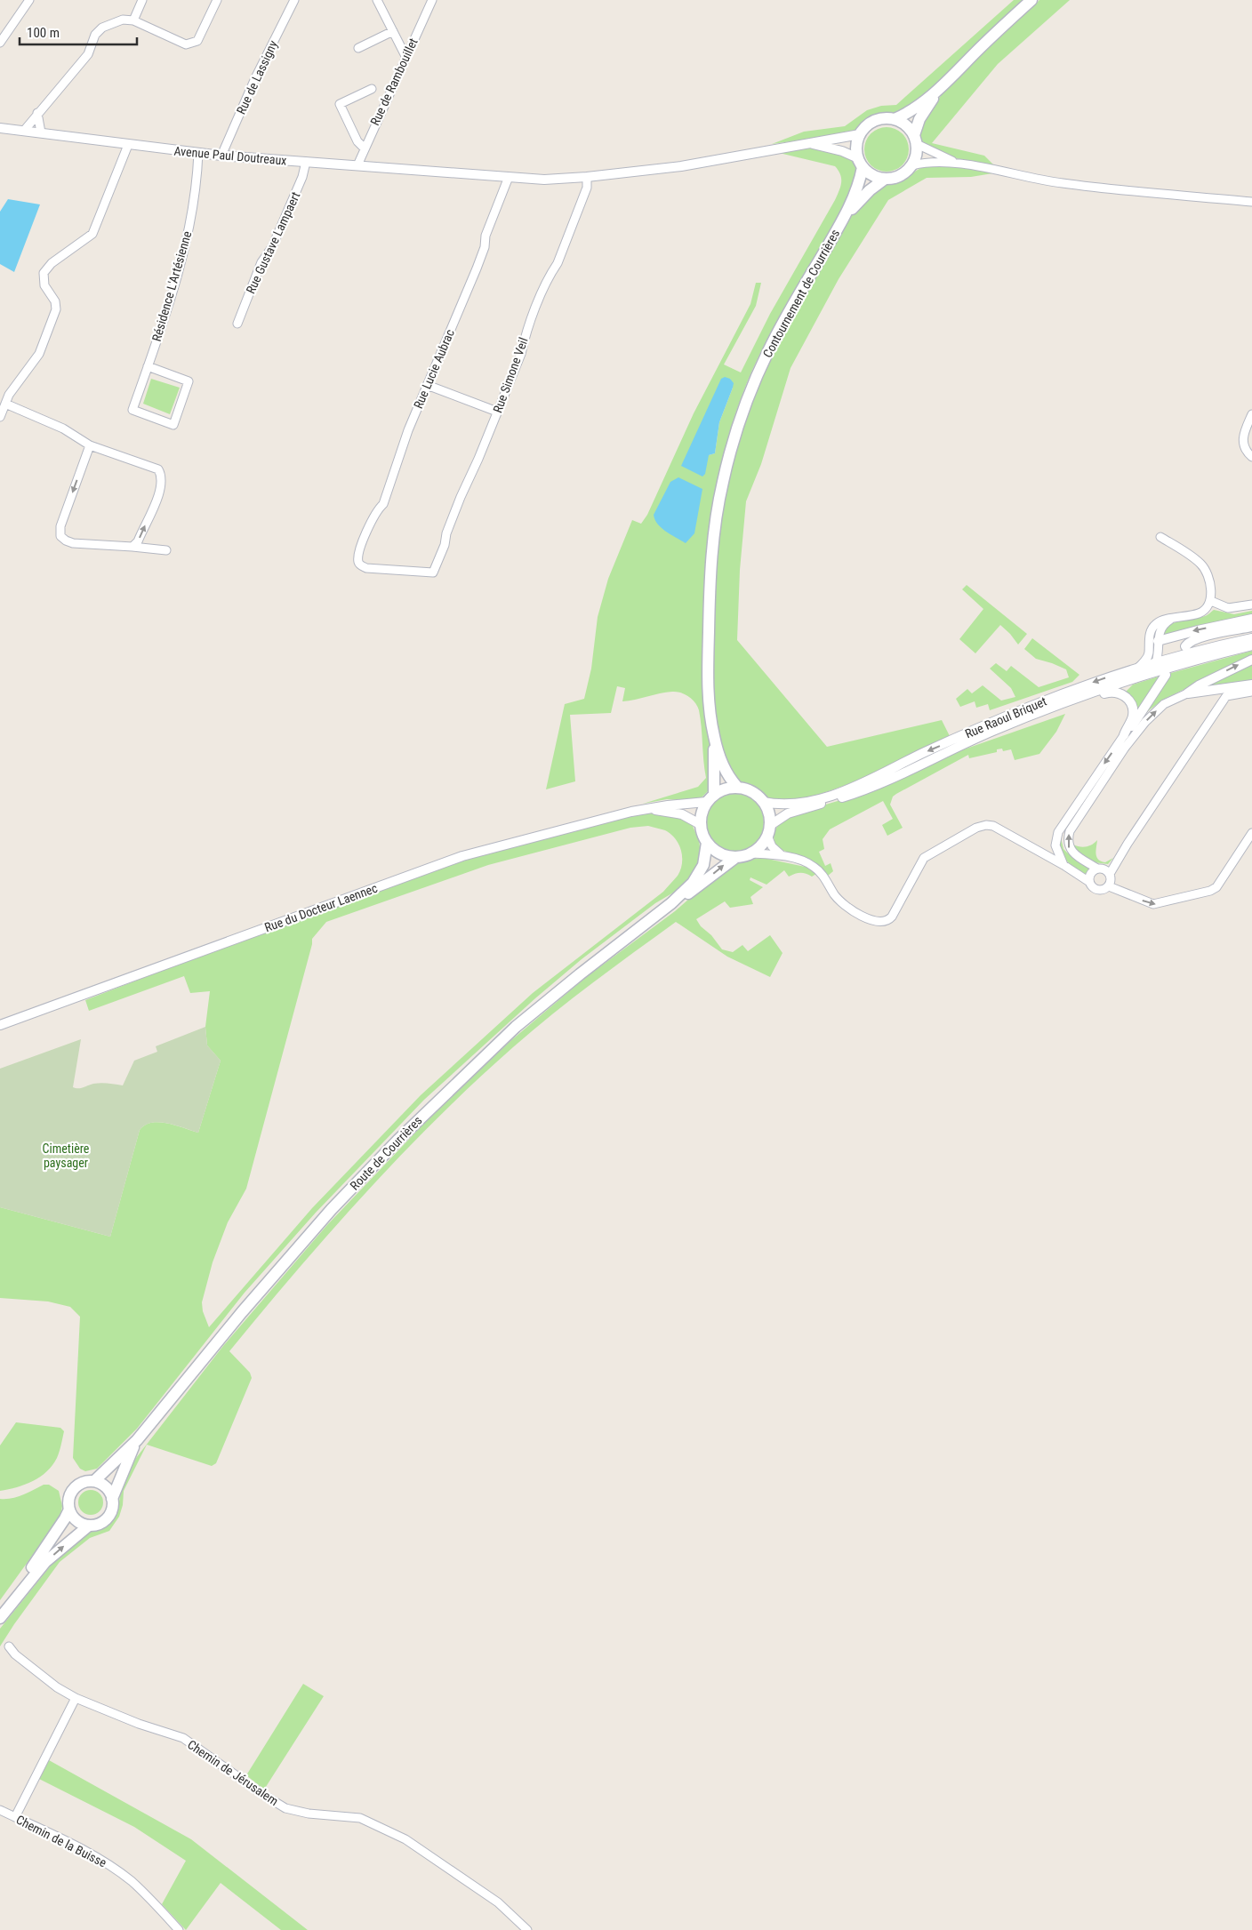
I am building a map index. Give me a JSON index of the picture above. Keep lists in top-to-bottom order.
{
  "streets": {
    "main road": ["Contournement de Courrières", "Route de Courrières"],
    "street": [
      "Rue de Lassigny",
      "Rue de Rambouillet",
      "Avenue Paul Doutreaux",
      "Rue Gustave Lampaert",
      "Résidence L'Artésienne",
      "Rue Lucie Aubrac",
      "Rue Simone Veil",
      "Rue Raoul Briquet",
      "Rue du Docteur Laennec",
      "Chemin de Jérusalem",
      "Chemin de la Buisse"
    ]
  },
  "crossings": [
    ["Rue de Lassigny", "Avenue Paul Doutreaux"],
    ["Rue de Rambouillet", "Avenue Paul Doutreaux"],
    ["Avenue Paul Doutreaux", "Rue Gustave Lampaert"],
    ["Avenue Paul Doutreaux", "Résidence L'Artésienne"],
    ["Avenue Paul Doutreaux", "Contournement de Courrières"],
    ["Avenue Paul Doutreaux", "Rue Lucie Aubrac"],
    ["Avenue Paul Doutreaux", "Rue Simone Veil"],
    ["Contournement de Courrières", "Rue Raoul Briquet"],
    ["Contournement de Courrières", "Rue du Docteur Laennec"],
    ["Contournement de Courrières", "Route de Courrières"],
    ["Rue Lucie Aubrac", "Rue Simone Veil"],
    ["Rue Raoul Briquet", "Rue du Docteur Laennec"],
    ["Rue Raoul Briquet", "Route de Courrières"],
    ["Rue du Docteur Laennec", "Route de Courrières"]
  ],
  "parks": ["Cimetière paysager"],
  "scale_bar": "100 m"
}
